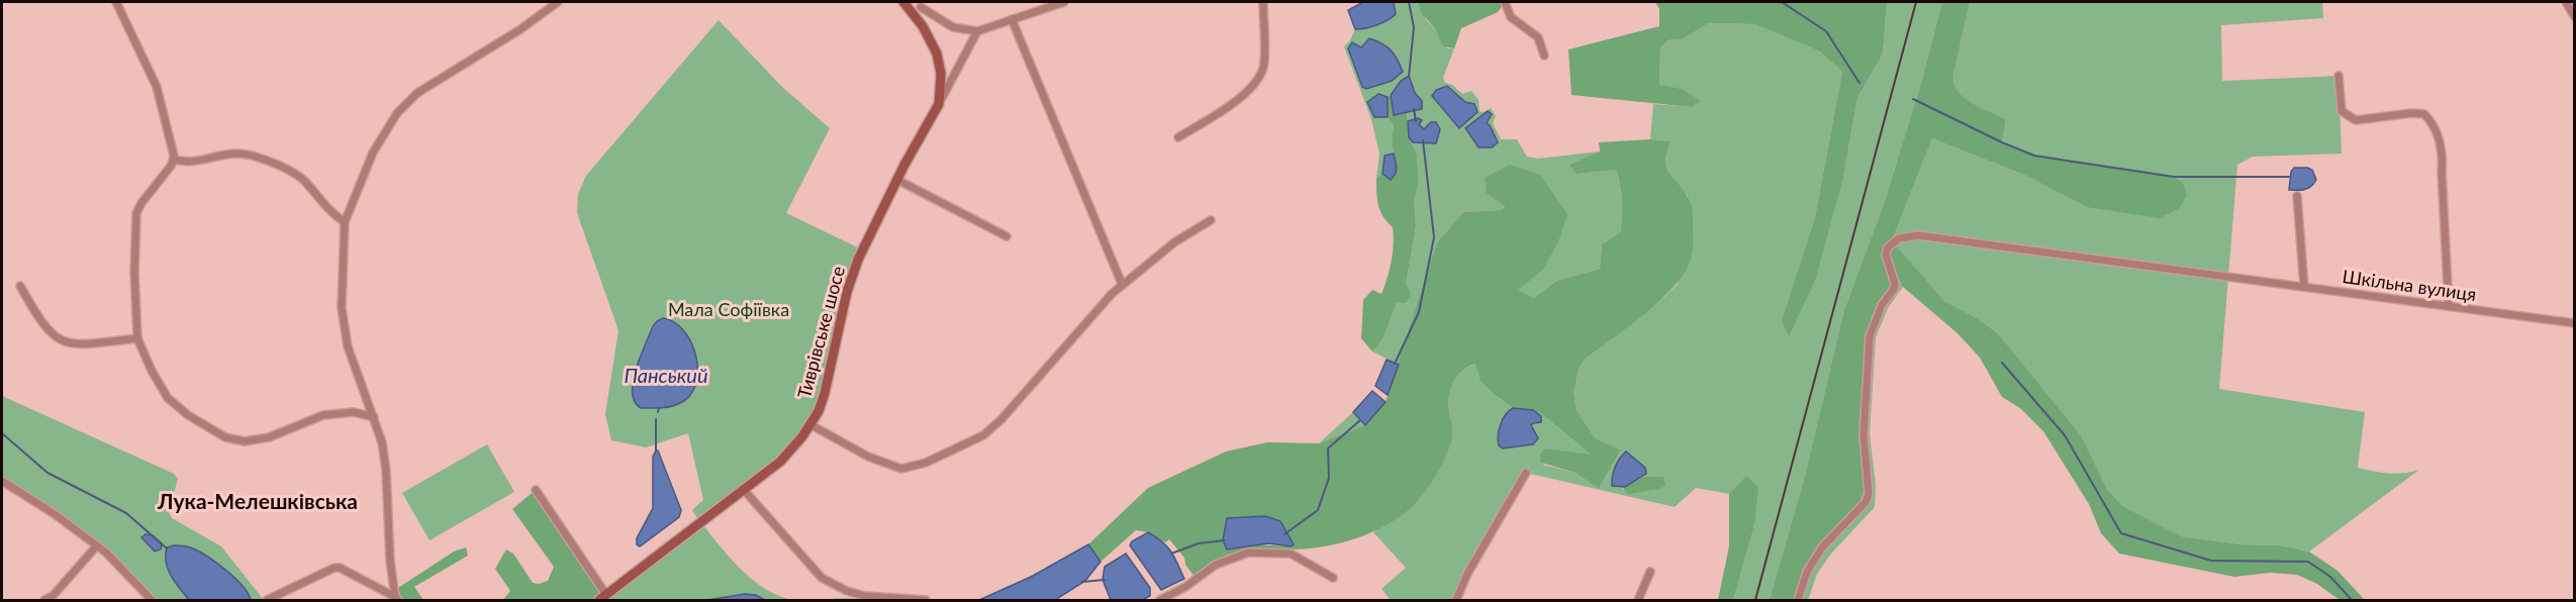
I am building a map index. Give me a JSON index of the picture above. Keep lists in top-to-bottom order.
{
  "streets": {
    "main road": ["Тиврівське шосе"],
    "street": ["Шкільна вулиця"]
  },
  "districts": ["Лука-Мелешківська"],
  "water": ["Панський"],
  "parks": ["Мала Софіївка"]
}
